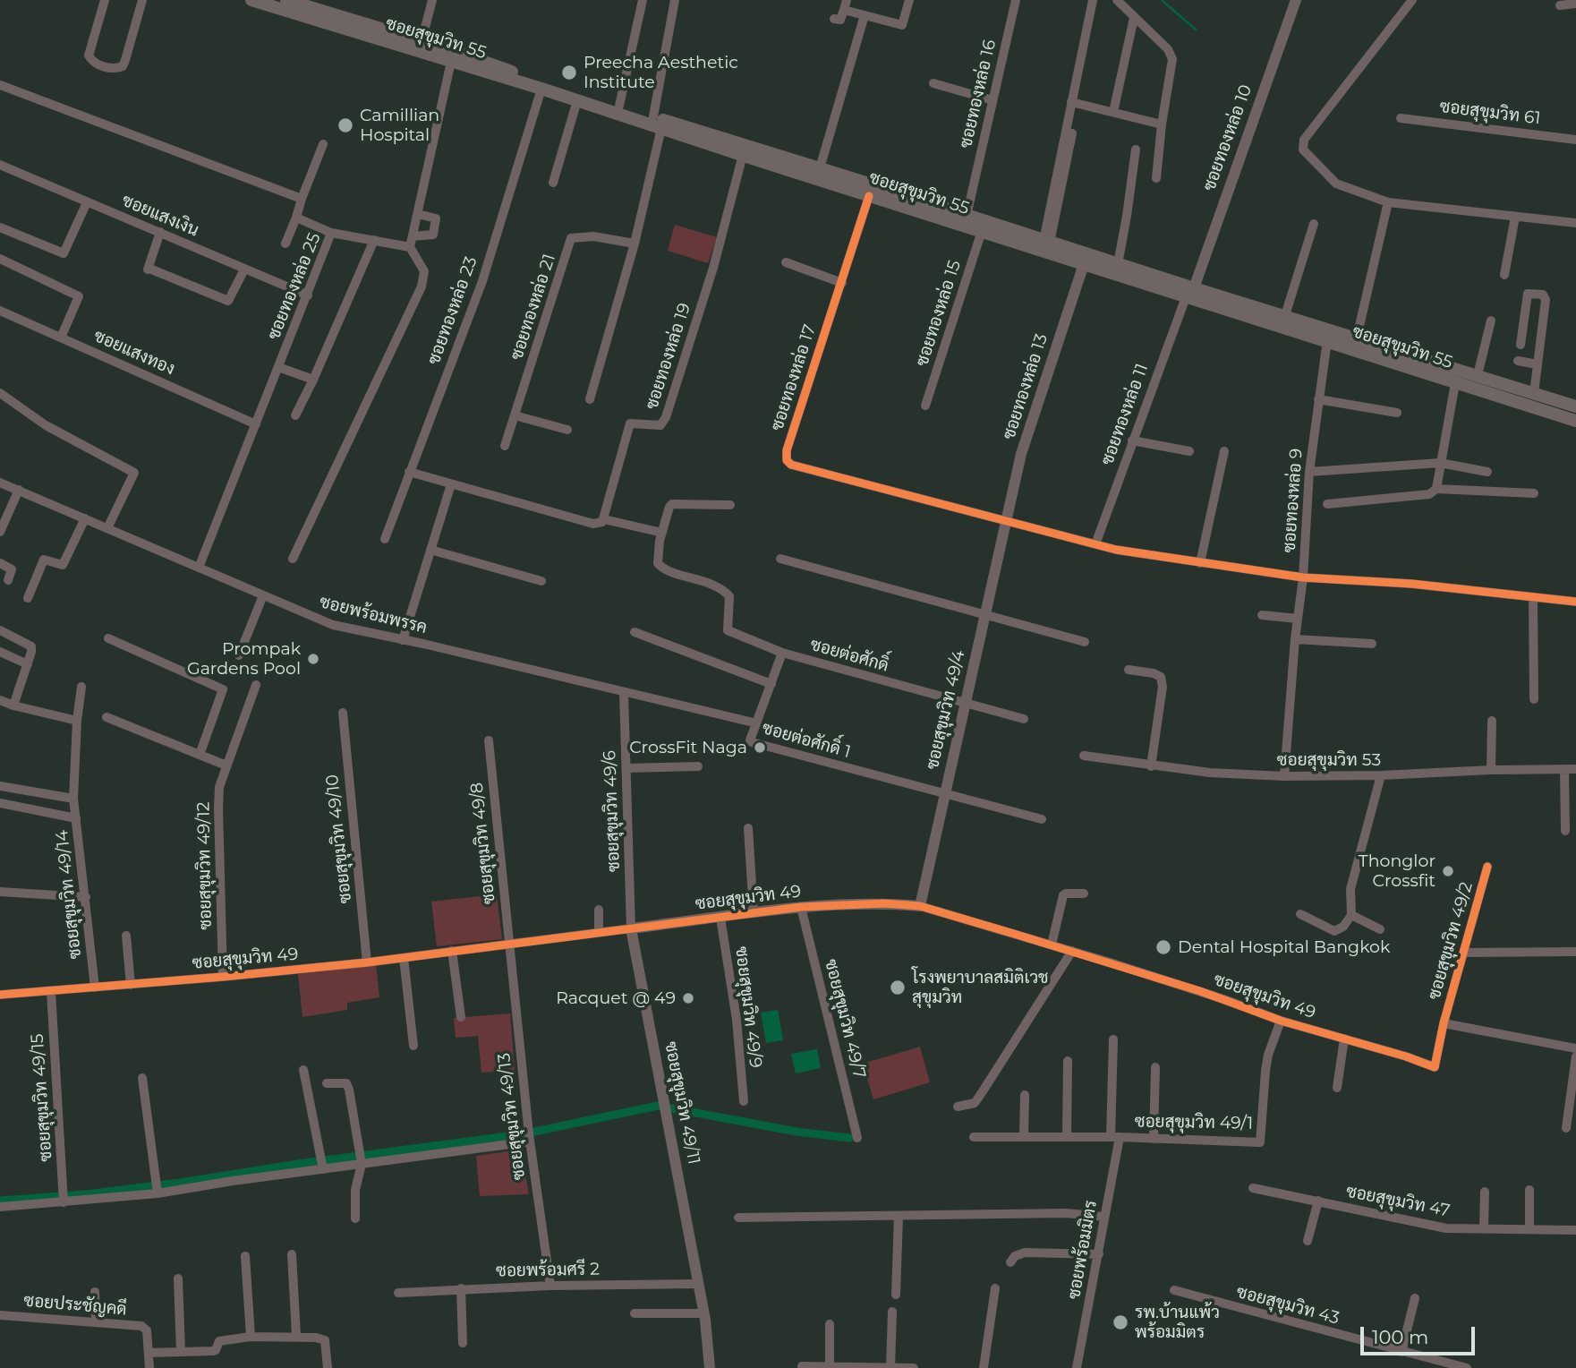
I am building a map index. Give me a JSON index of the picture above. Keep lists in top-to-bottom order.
{
  "streets": {
    "main road": ["ซอยสุขุมวิท 55"],
    "street": [
      "ซอยทองหล่อ 16",
      "ซอยสุขุมวิท 61",
      "ซอยทองหล่อ 10",
      "ซอยแสงเงิน",
      "ซอยทองหล่อ 25",
      "ซอยทองหล่อ 21",
      "ซอยทองหล่อ 23",
      "ซอยทองหล่อ 15",
      "ซอยแสงทอง",
      "ซอยทองหล่อ 19",
      "ซอยทองหล่อ 17",
      "ซอยทองหล่อ 13",
      "ซอยทองหล่อ 11",
      "ซอยทองหล่อ 9",
      "ซอยพร้อมพรรค",
      "ซอยต่อศักดิ์",
      "ซอยสุขุมวิท 49/4",
      "ซอยต่อศักดิ์ 1",
      "ซอยสุขุมวิท 53",
      "ซอยสุขุมวิท 49/6",
      "ซอยสุขุมวิท 49/10",
      "ซอยสุขุมวิท 49/8",
      "ซอยสุขุมวิท 49/12",
      "ซอยสุขุมวิท 49/14",
      "ซอยสุขุมวิท 49",
      "ซอยสุขุมวิท 49/2",
      "ซอยสุขุมวิท 49/9",
      "ซอยสุขุมวิท 49/7",
      "ซอยสุขุมวิท 49/15",
      "ซอยสุขุมวิท 49/11",
      "ซอยสุขุมวิท 49/13",
      "ซอยสุขุมวิท 49/1",
      "ซอยสุขุมวิท 47",
      "ซอยพร้อมมิตร",
      "ซอยพร้อมศรี 2",
      "ซอยประชัญคดี",
      "ซอยสุขุมวิท 43"
    ]
  },
  "crossings": [
    ["ซอยสุขุมวิท 55", "ซอยทองหล่อ 16"],
    ["ซอยสุขุมวิท 55", "ซอยทองหล่อ 10"],
    ["ซอยสุขุมวิท 55", "ซอยทองหล่อ 23"],
    ["ซอยสุขุมวิท 55", "ซอยทองหล่อ 15"],
    ["ซอยสุขุมวิท 55", "ซอยทองหล่อ 19"],
    ["ซอยสุขุมวิท 55", "ซอยทองหล่อ 17"],
    ["ซอยสุขุมวิท 55", "ซอยทองหล่อ 13"],
    ["ซอยสุขุมวิท 55", "ซอยทองหล่อ 11"],
    ["ซอยสุขุมวิท 55", "ซอยทองหล่อ 9"],
    ["ซอยทองหล่อ 10", "ซอยทองหล่อ 11"],
    ["ซอยแสงเงิน", "ซอยทองหล่อ 25"],
    ["ซอยทองหล่อ 25", "ซอยแสงทอง"],
    ["ซอยทองหล่อ 25", "ซอยพร้อมพรรค"],
    ["ซอยทองหล่อ 17", "ซอยทองหล่อ 13"],
    ["ซอยทองหล่อ 17", "ซอยสุขุมวิท 49/4"],
    ["ซอยทองหล่อ 13", "ซอยสุขุมวิท 49/4"],
    ["ซอยทองหล่อ 9", "ซอยสุขุมวิท 53"],
    ["ซอยพร้อมพรรค", "ซอยต่อศักดิ์ 1"],
    ["ซอยพร้อมพรรค", "ซอยสุขุมวิท 49/6"],
    ["ซอยต่อศักดิ์", "ซอยสุขุมวิท 49/4"],
    ["ซอยต่อศักดิ์", "ซอยต่อศักดิ์ 1"],
    ["ซอยสุขุมวิท 49/4", "ซอยต่อศักดิ์ 1"],
    ["ซอยสุขุมวิท 49/4", "ซอยสุขุมวิท 49"],
    ["ซอยสุขุมวิท 49/6", "ซอยสุขุมวิท 49"],
    ["ซอยสุขุมวิท 49/6", "ซอยสุขุมวิท 49/11"],
    ["ซอยสุขุมวิท 49/10", "ซอยสุขุมวิท 49"],
    ["ซอยสุขุมวิท 49/8", "ซอยสุขุมวิท 49"],
    ["ซอยสุขุมวิท 49/8", "ซอยสุขุมวิท 49/13"],
    ["ซอยสุขุมวิท 49/12", "ซอยสุขุมวิท 49"],
    ["ซอยสุขุมวิท 49/14", "ซอยสุขุมวิท 49"],
    ["ซอยสุขุมวิท 49", "ซอยสุขุมวิท 49/2"],
    ["ซอยสุขุมวิท 49", "ซอยสุขุมวิท 49/9"],
    ["ซอยสุขุมวิท 49", "ซอยสุขุมวิท 49/7"],
    ["ซอยสุขุมวิท 49", "ซอยสุขุมวิท 49/15"],
    ["ซอยสุขุมวิท 49", "ซอยสุขุมวิท 49/11"],
    ["ซอยสุขุมวิท 49", "ซอยสุขุมวิท 49/13"],
    ["ซอยสุขุมวิท 49", "ซอยสุขุมวิท 49/1"],
    ["ซอยสุขุมวิท 49/11", "ซอยพร้อมศรี 2"],
    ["ซอยสุขุมวิท 49/13", "ซอยพร้อมศรี 2"],
    ["ซอยสุขุมวิท 49/1", "ซอยพร้อมมิตร"]
  ],
  "places": [
    "Preecha Aesthetic Institute",
    "Camillian Hospital",
    "Prompak Gardens Pool",
    "CrossFit Naga",
    "Thonglor Crossfit",
    "Dental Hospital Bangkok",
    "โรงพยาบาลสมิติเวช สุขุมวิท",
    "Racquet @ 49",
    "รพ.บ้านแพ้ว พร้อมมิตร"
  ],
  "scale_bar": "100 m"
}
